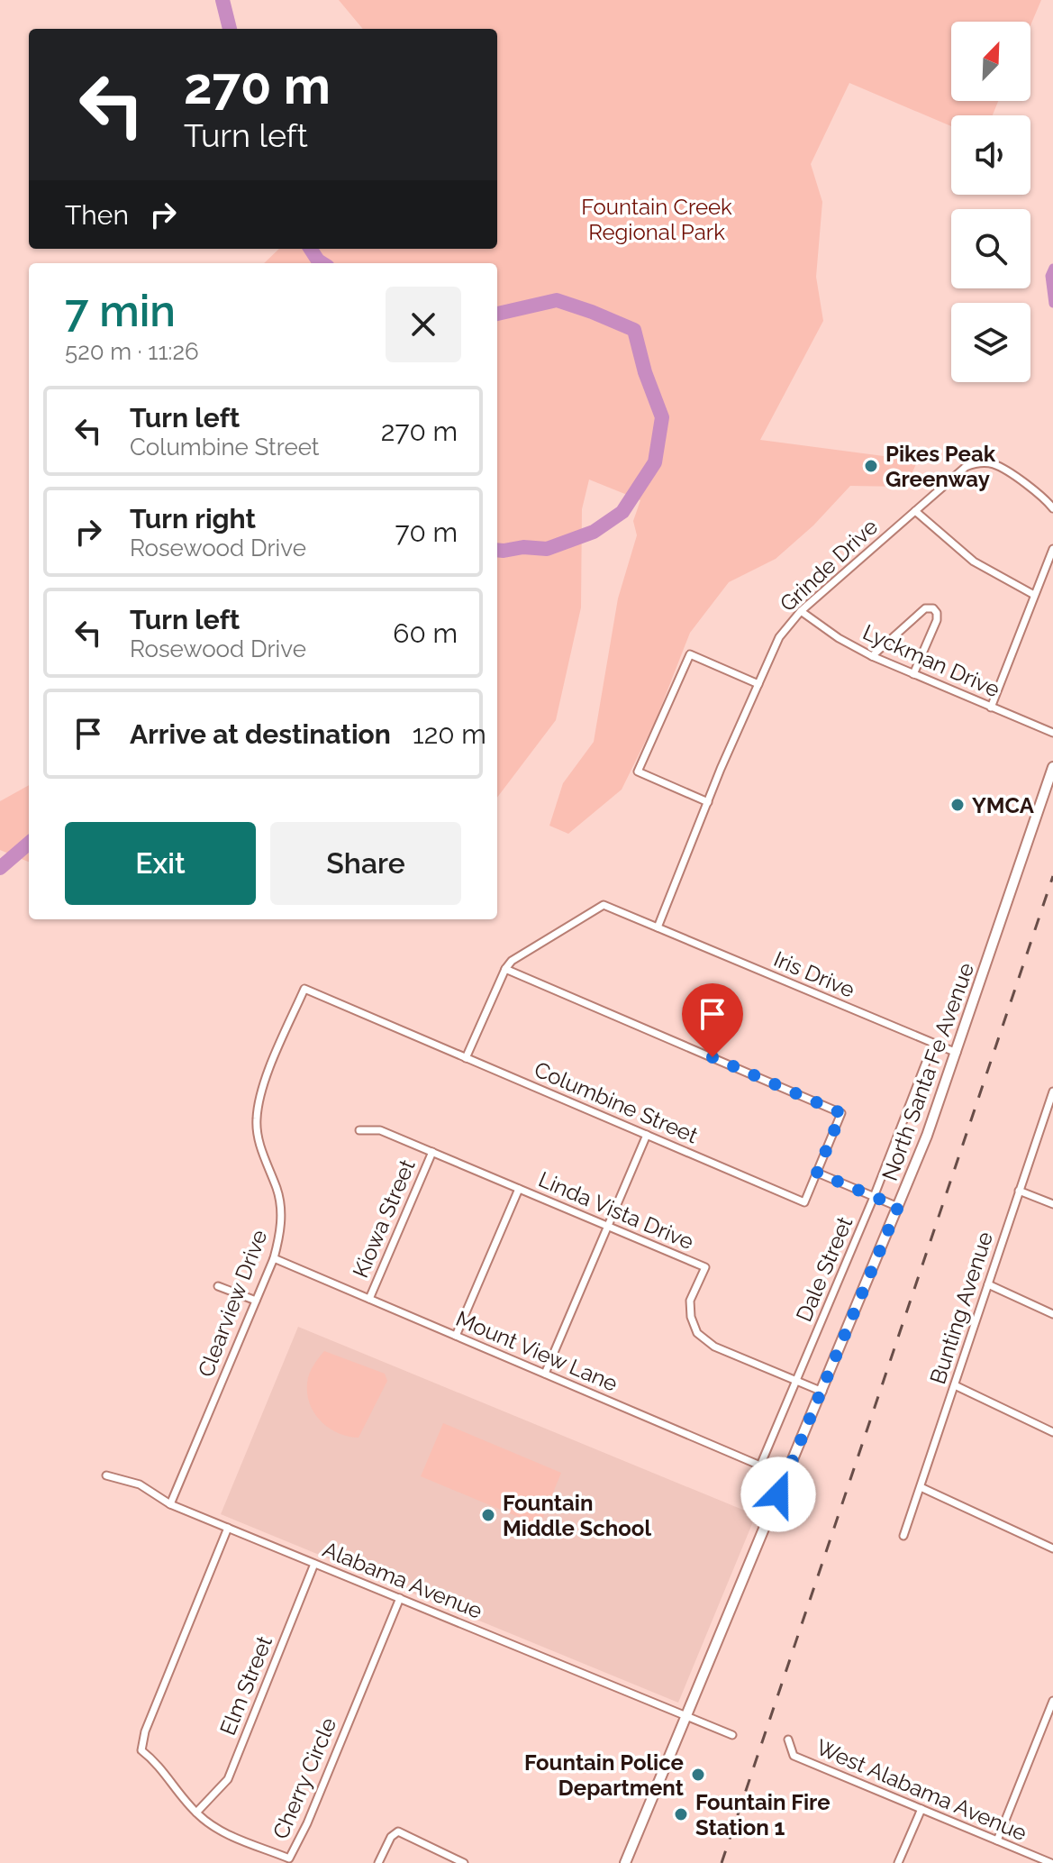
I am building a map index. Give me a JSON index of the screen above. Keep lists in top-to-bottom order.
{
  "streets": {
    "main road": ["North Santa Fe Avenue"],
    "street": [
      "Grinde Drive",
      "Lyckman Drive",
      "Iris Drive",
      "Columbine Street",
      "Linda Vista Drive",
      "Kiowa Street",
      "Dale Street",
      "Clearview Drive",
      "Bunting Avenue",
      "Mount View Lane",
      "Alabama Avenue",
      "Elm Street",
      "Cherry Circle",
      "West Alabama Avenue"
    ]
  },
  "crossings": [
    ["Grinde Drive", "Lyckman Drive"],
    ["Grinde Drive", "Iris Drive"],
    ["Iris Drive", "North Santa Fe Avenue"],
    ["Iris Drive", "Dale Street"],
    ["North Santa Fe Avenue", "Linda Vista Drive"],
    ["North Santa Fe Avenue", "Mount View Lane"],
    ["North Santa Fe Avenue", "Alabama Avenue"],
    ["Columbine Street", "Clearview Drive"],
    ["Linda Vista Drive", "Kiowa Street"],
    ["Linda Vista Drive", "Dale Street"],
    ["Kiowa Street", "Mount View Lane"],
    ["Dale Street", "Mount View Lane"],
    ["Clearview Drive", "Mount View Lane"],
    ["Clearview Drive", "Alabama Avenue"],
    ["Alabama Avenue", "Elm Street"],
    ["Alabama Avenue", "Cherry Circle"],
    ["Elm Street", "Cherry Circle"]
  ],
  "parks": ["Fountain Creek Regional Park"],
  "places": [
    "Pikes Peak Greenway",
    "YMCA",
    "Fountain Middle School",
    "Fountain Police Department",
    "Fountain Fire Station 1"
  ],
  "north": "top right",
  "page": {
    "turn": ["270 m", "Turn left"],
    "then": "Then",
    "heading": ["7 min", "520 m · 11:26"],
    "list": [
      {
        "name": "Turn left",
        "note": "Columbine Street",
        "value": "270 m"
      },
      {
        "name": "Turn right",
        "note": "Rosewood Drive",
        "value": "70 m"
      },
      {
        "name": "Turn left",
        "note": "Rosewood Drive",
        "value": "60 m"
      },
      {
        "name": "Arrive at destination",
        "value": "120 m"
      }
    ],
    "buttons": ["Exit", "Share"]
  }
}
